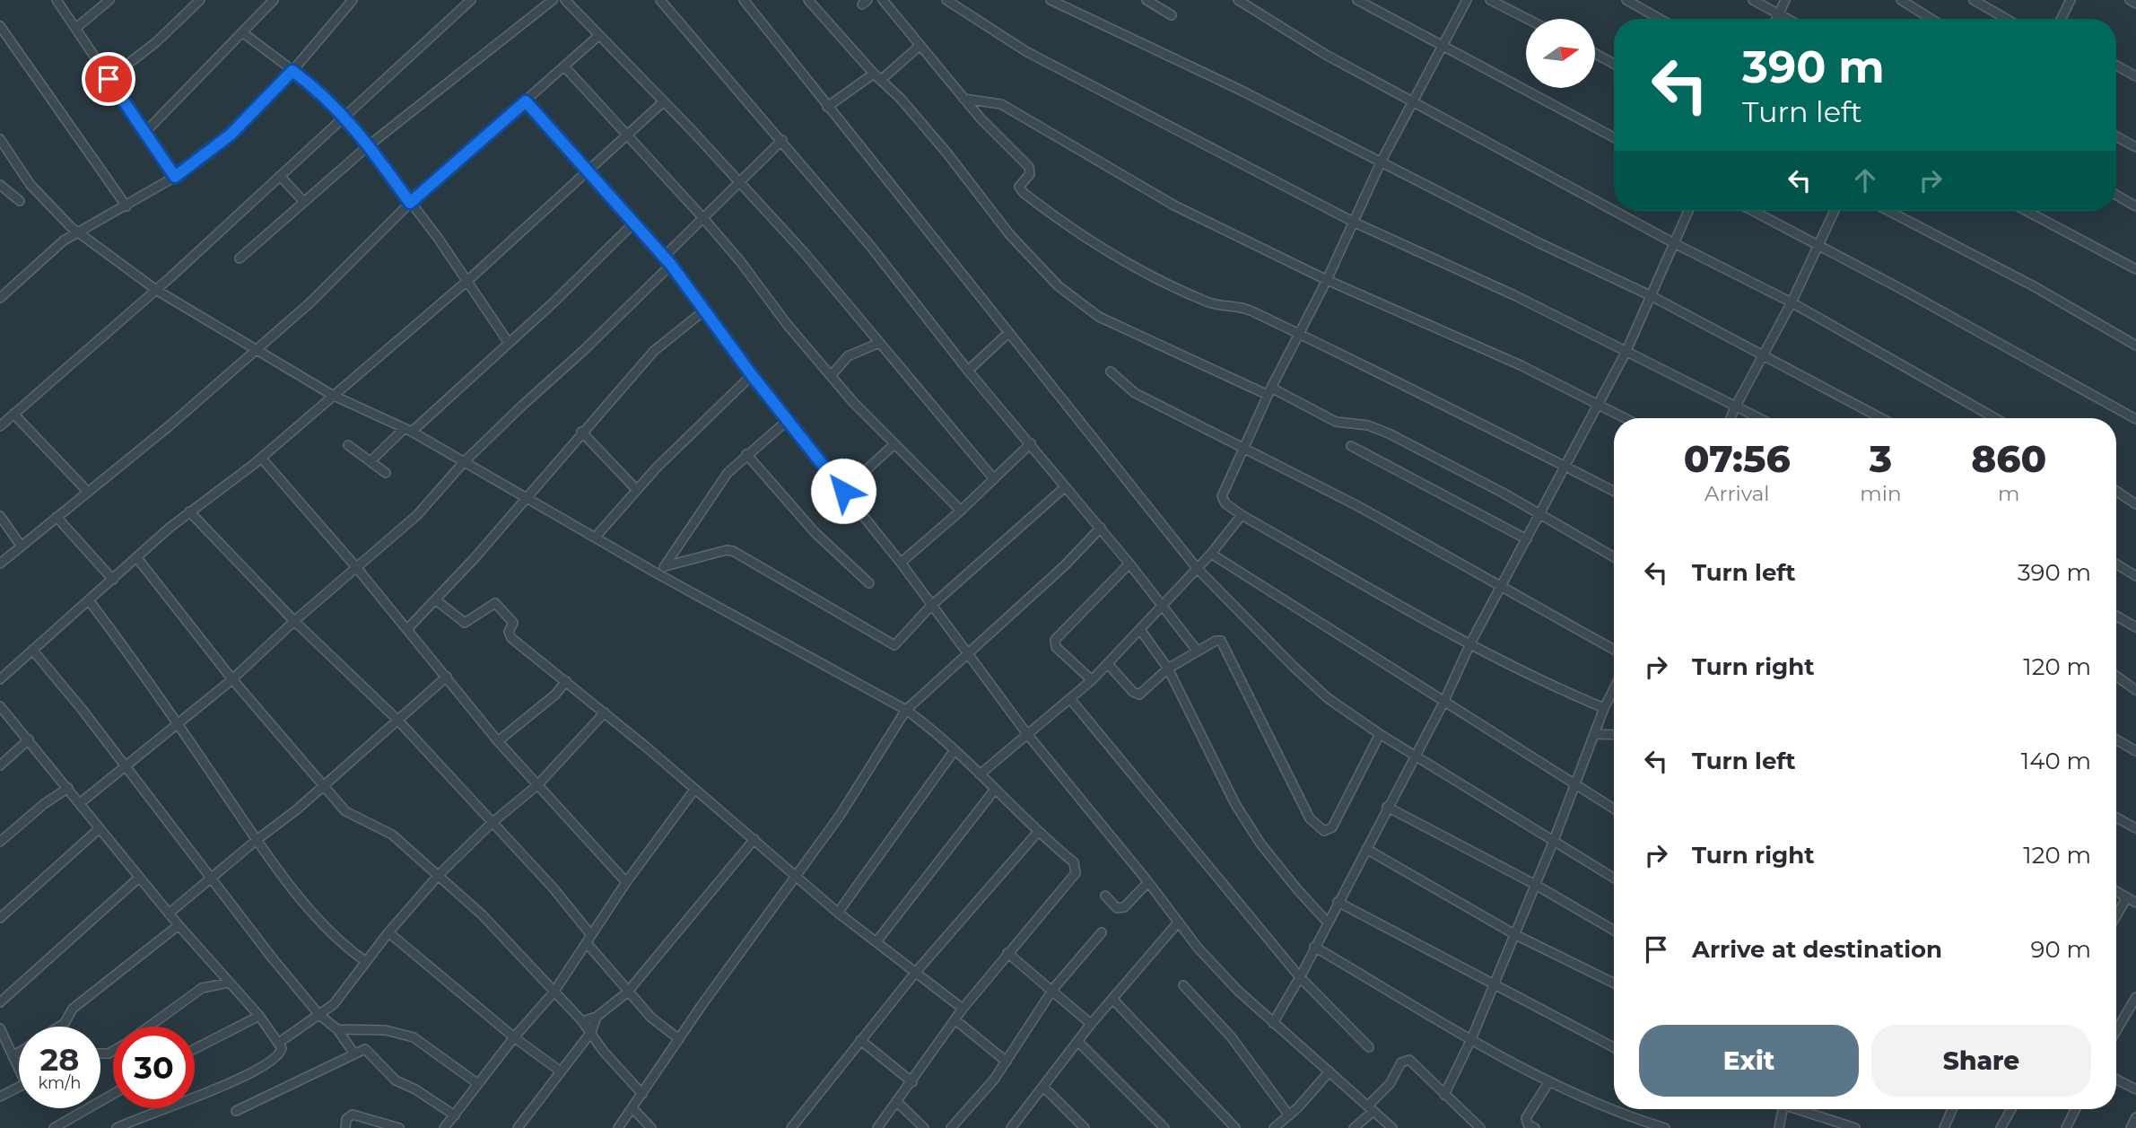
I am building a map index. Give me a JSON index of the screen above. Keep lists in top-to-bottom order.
{
  "north": "right",
  "page": {
    "turn": ["390 m", "Turn left"],
    "eta": [
      "07:56",
      "Arrival",
      "3",
      "min",
      "860",
      "m"
    ],
    "list": [
      {
        "name": "Turn left",
        "value": "390 m"
      },
      {
        "name": "Turn right",
        "value": "120 m"
      },
      {
        "name": "Turn left",
        "value": "140 m"
      },
      {
        "name": "Turn right",
        "value": "120 m"
      },
      {
        "name": "Arrive at destination",
        "value": "90 m"
      }
    ],
    "buttons": ["Exit", "Share"],
    "speed": "28 km/h",
    "limit": "30"
  }
}
